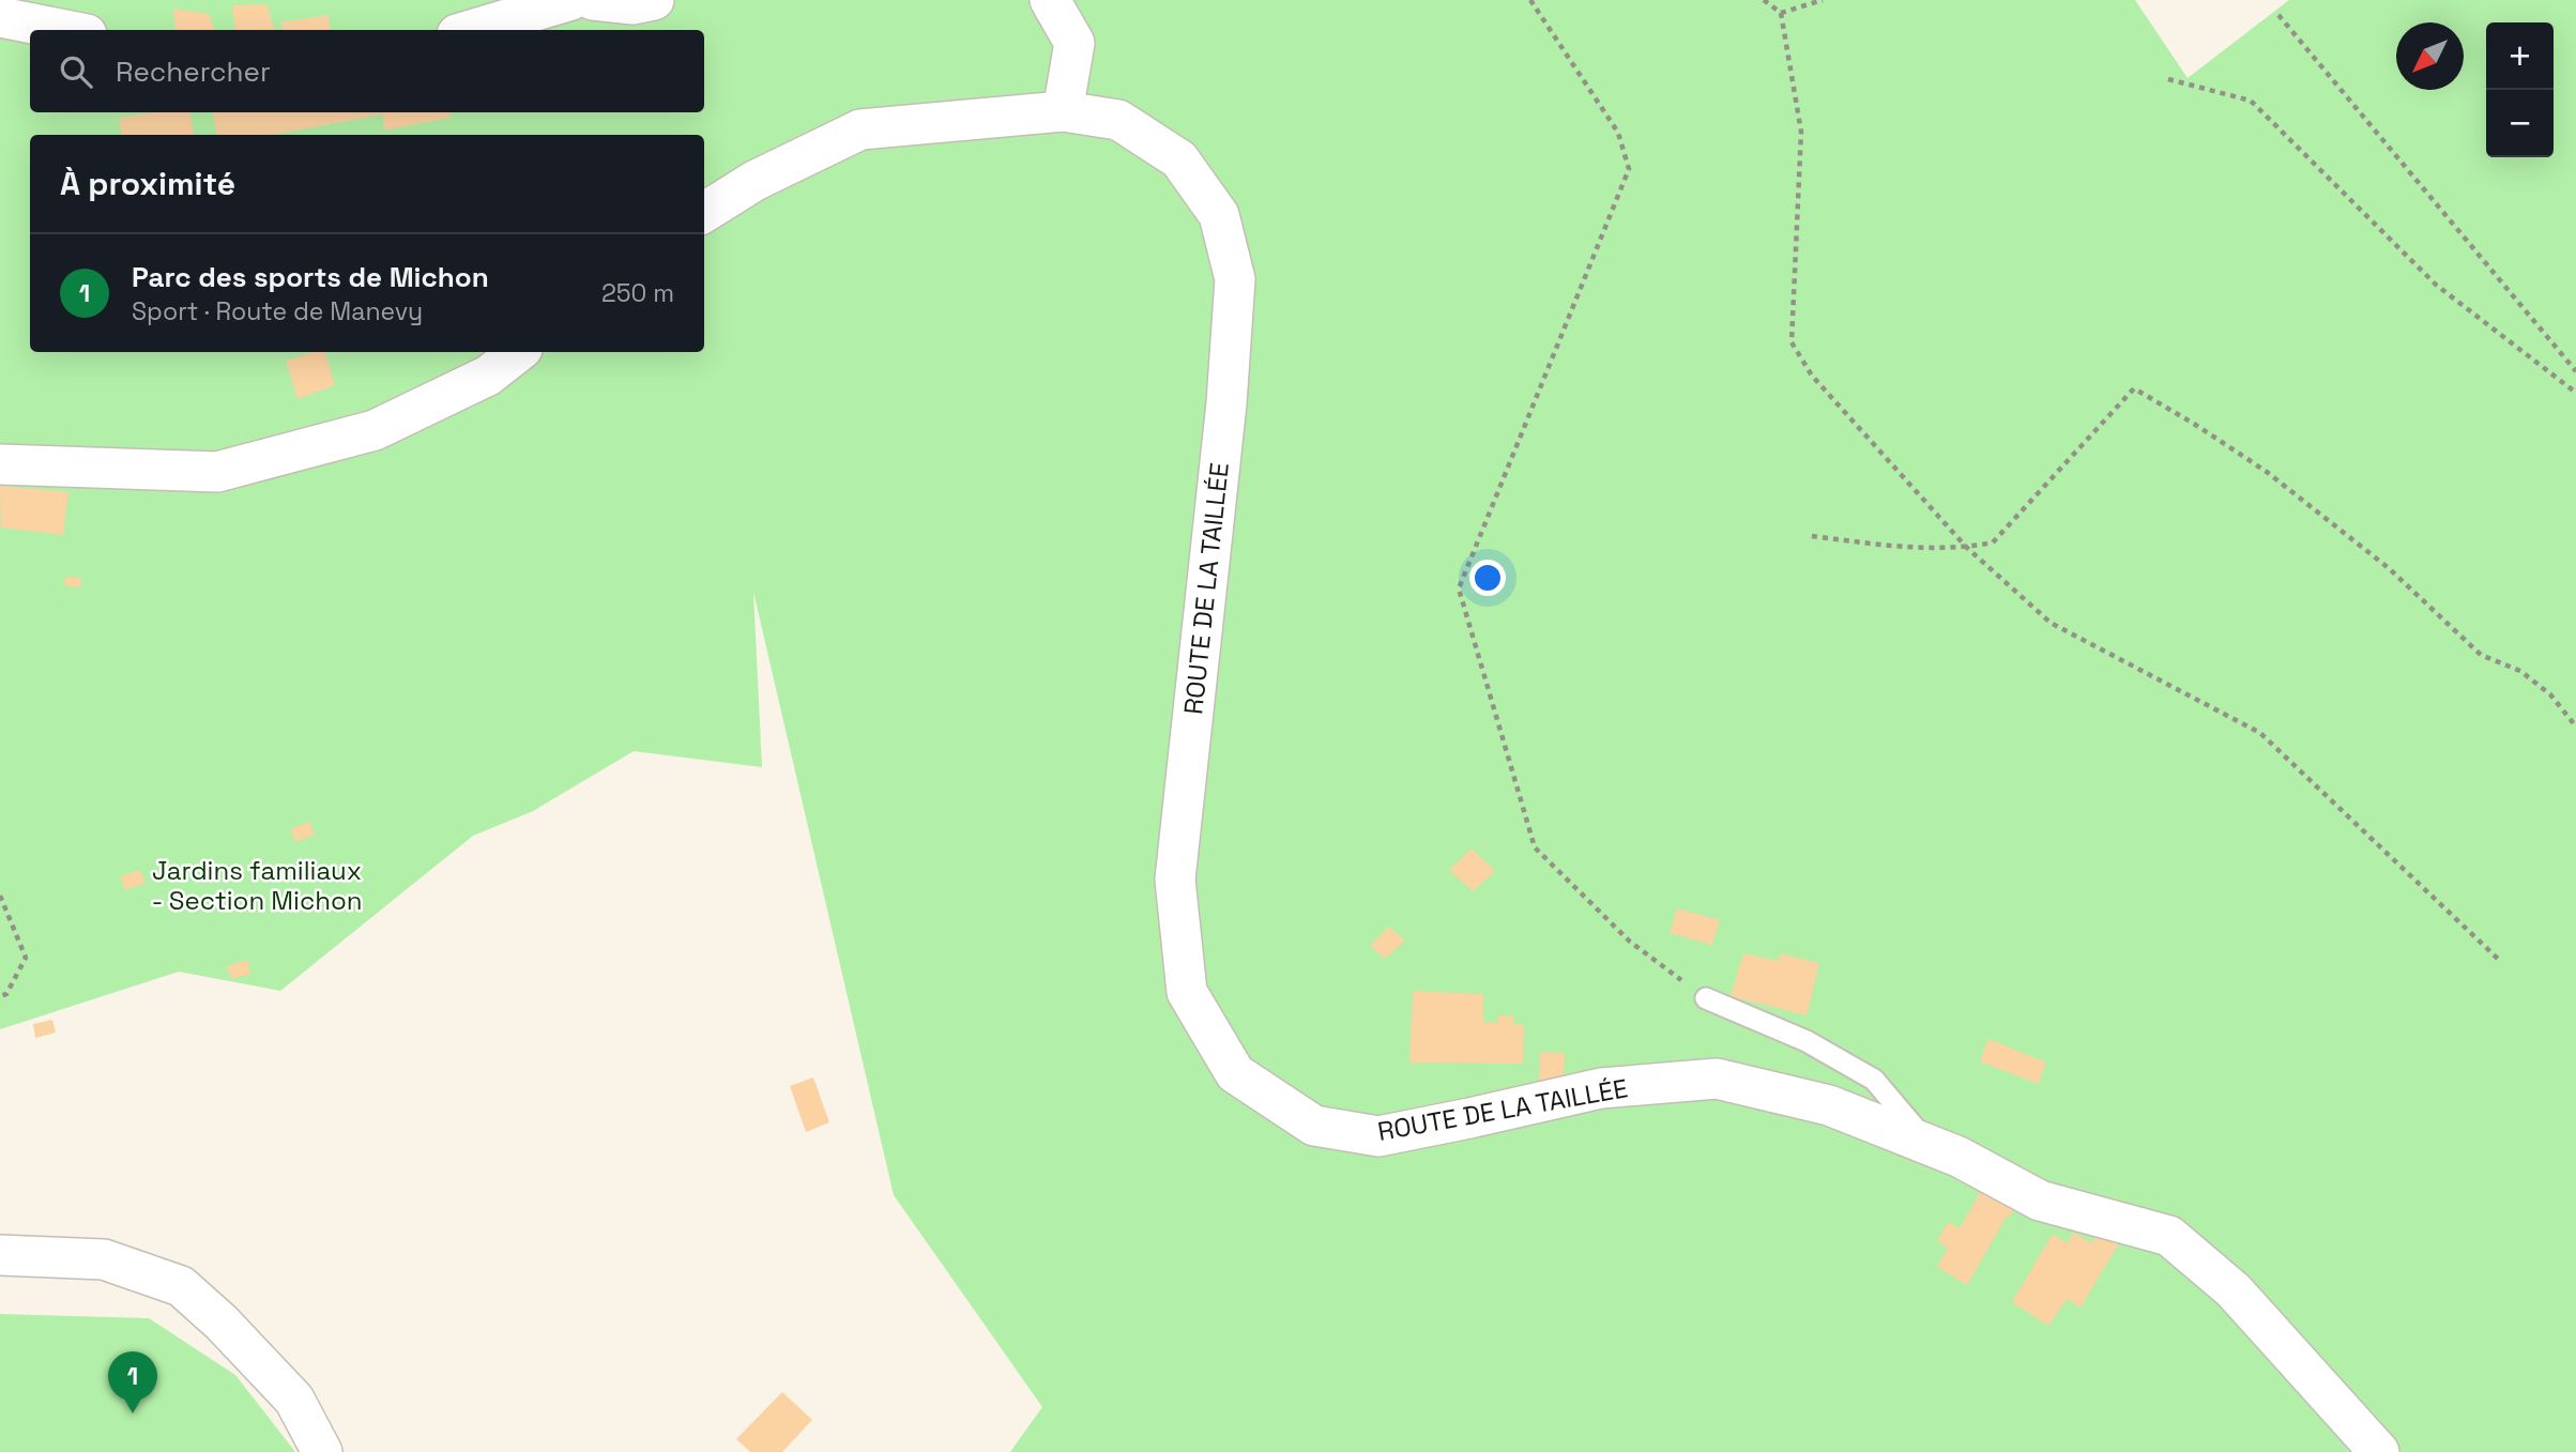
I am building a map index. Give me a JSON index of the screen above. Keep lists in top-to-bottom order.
{
  "streets": {
    "street": ["ROUTE DE LA TAILLÉE"]
  },
  "parks": ["Jardins familiaux - Section Michon"],
  "north": "bottom left",
  "page": {
    "map_buttons": ["+", "−"],
    "search": "Rechercher",
    "heading": "À proximité",
    "list": [
      {
        "mark": "1",
        "name": "Parc des sports de Michon",
        "note": "Sport · Route de Manevy",
        "value": "250 m"
      }
    ],
    "pins": "1"
  }
}
